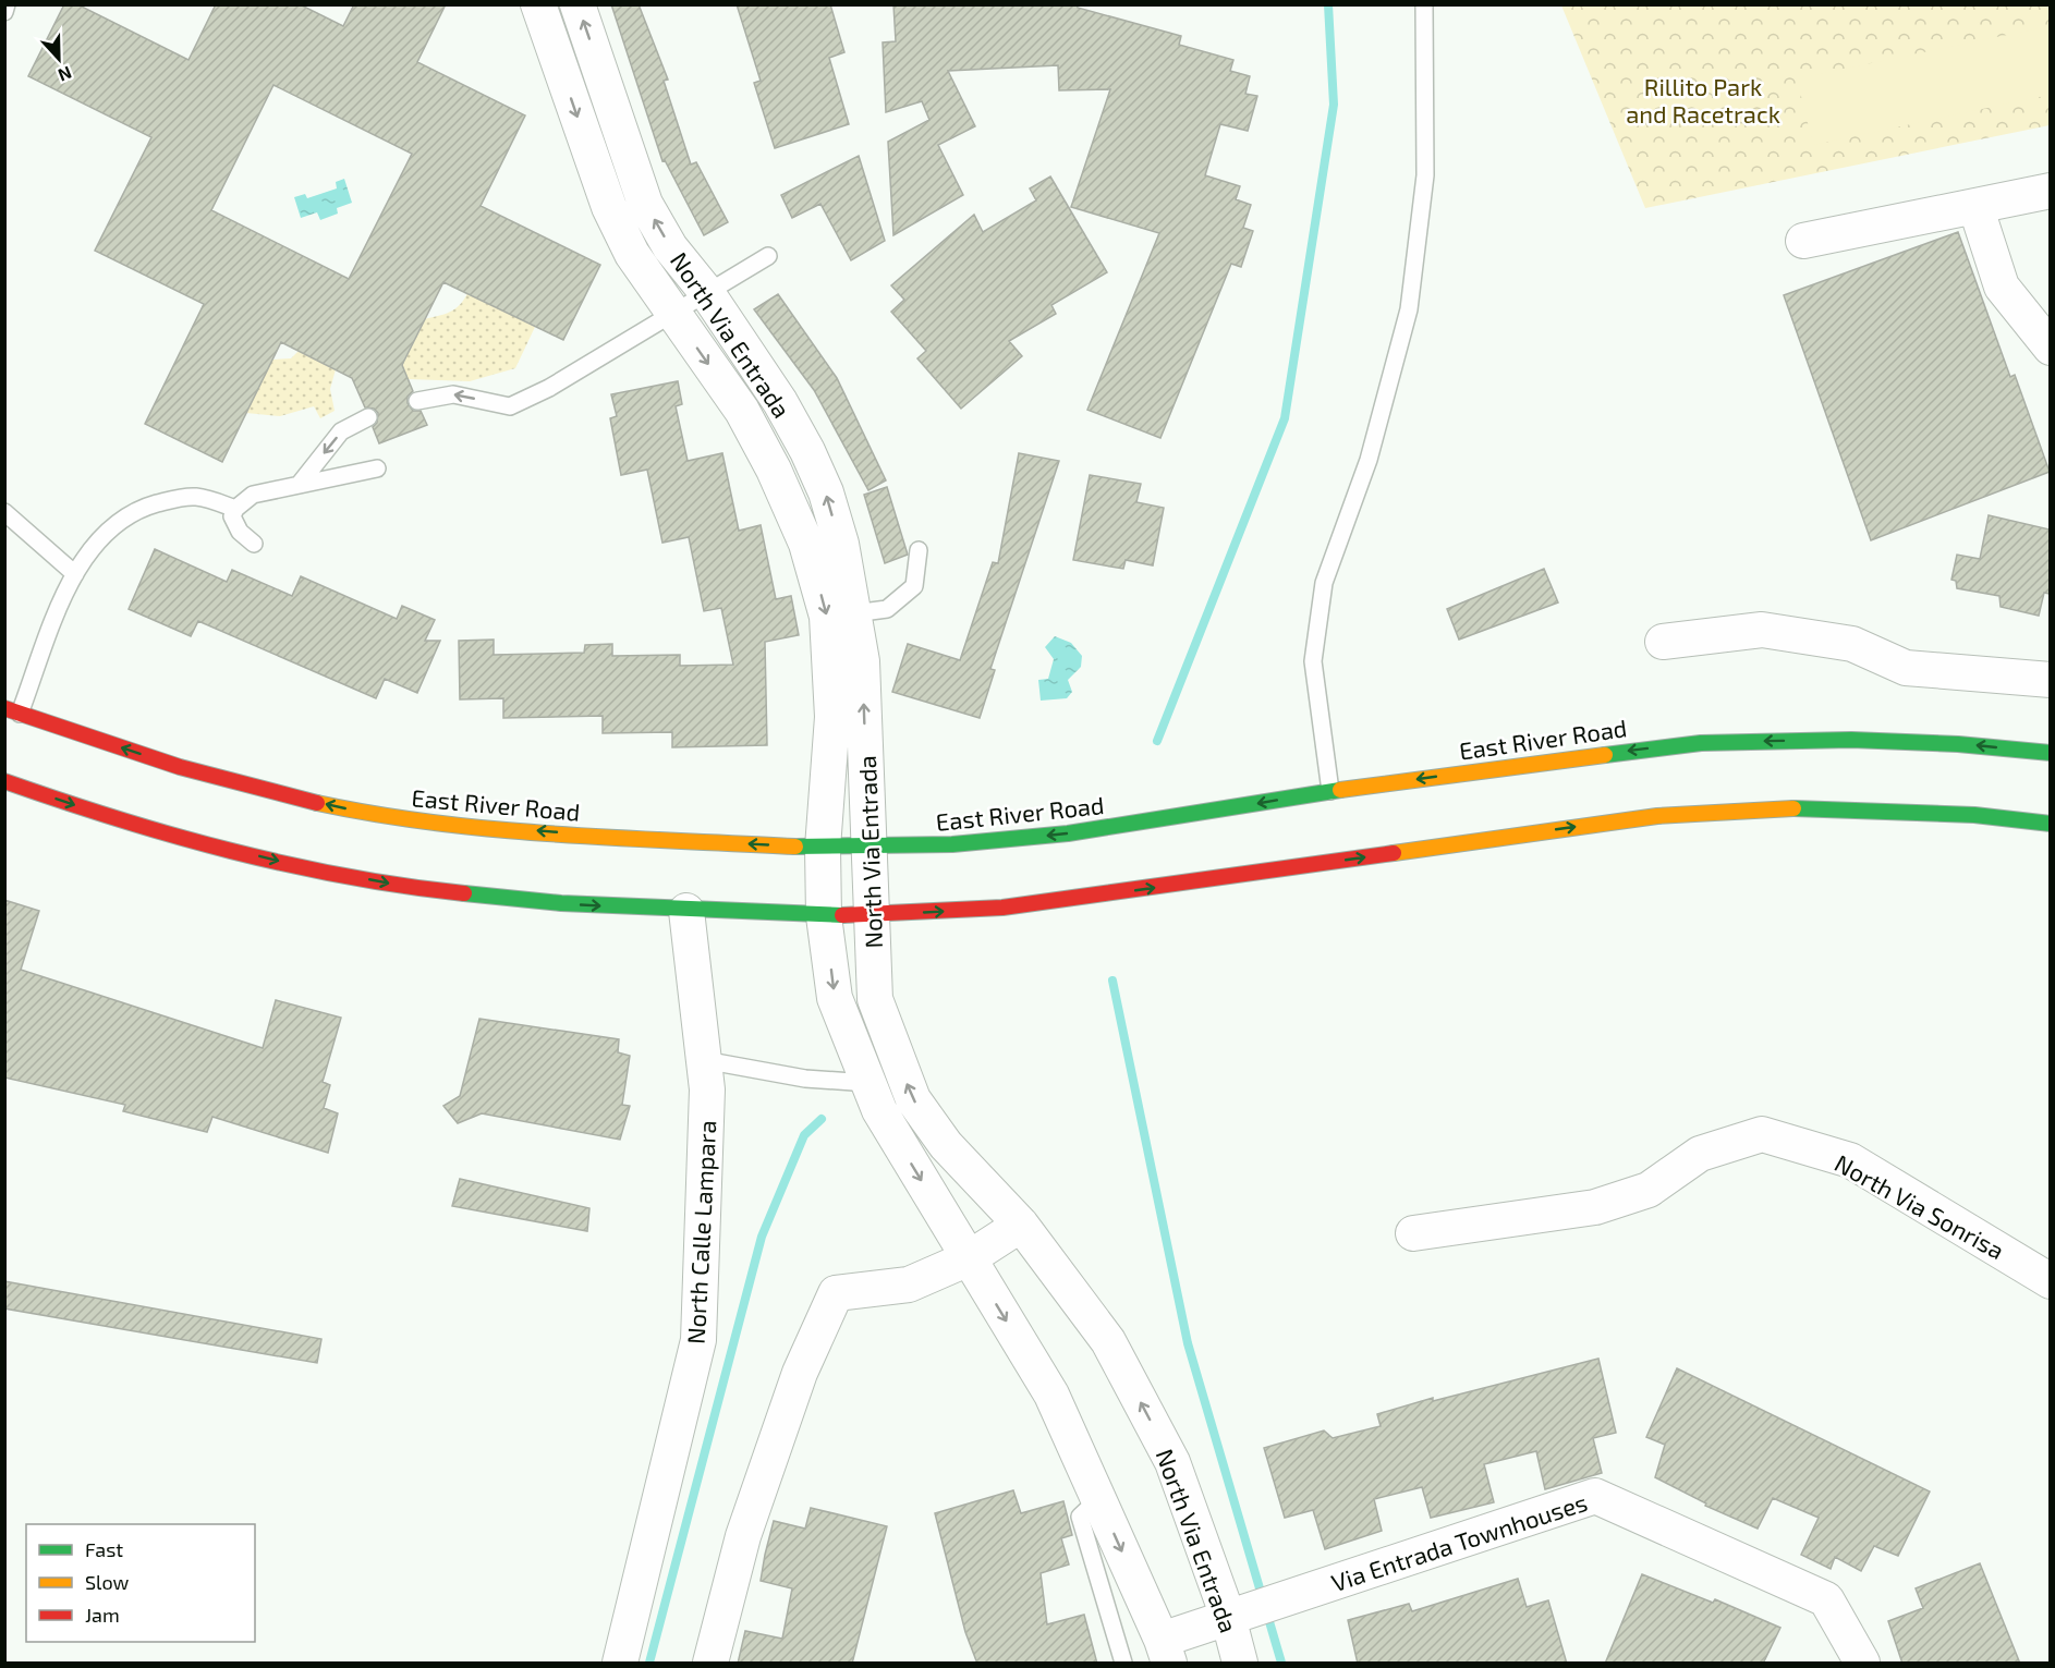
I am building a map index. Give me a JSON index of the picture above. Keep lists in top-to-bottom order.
{
  "streets": {
    "main road": ["East River Road"],
    "street": [
      "North Via Entrada",
      "North Via Sonrisa",
      "North Calle Lampara",
      "Via Entrada Townhouses"
    ]
  },
  "crossings": [
    ["North Via Entrada", "East River Road"],
    ["North Via Entrada", "Via Entrada Townhouses"]
  ],
  "parks": ["Rillito Park and Racetrack"],
  "legend": ["Fast", "Slow", "Jam"],
  "north": "bottom"
}
